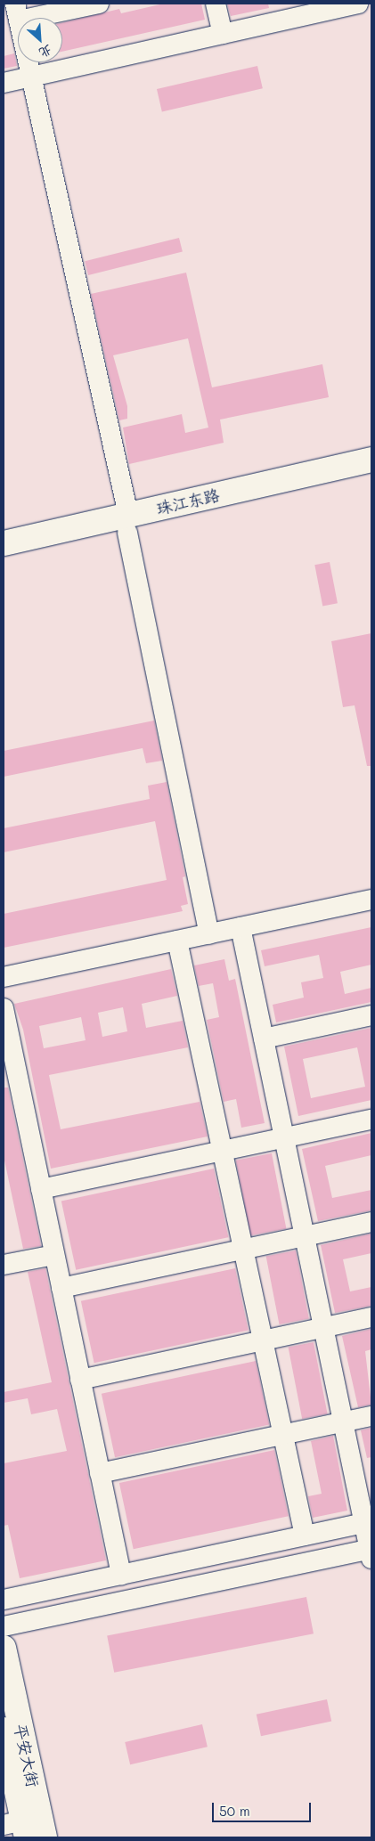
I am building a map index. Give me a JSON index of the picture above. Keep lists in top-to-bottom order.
{
  "streets": {
    "main road": ["珠江东路", "平安大街"]
  },
  "scale_bar": "50 m",
  "north": "bottom right"
}
